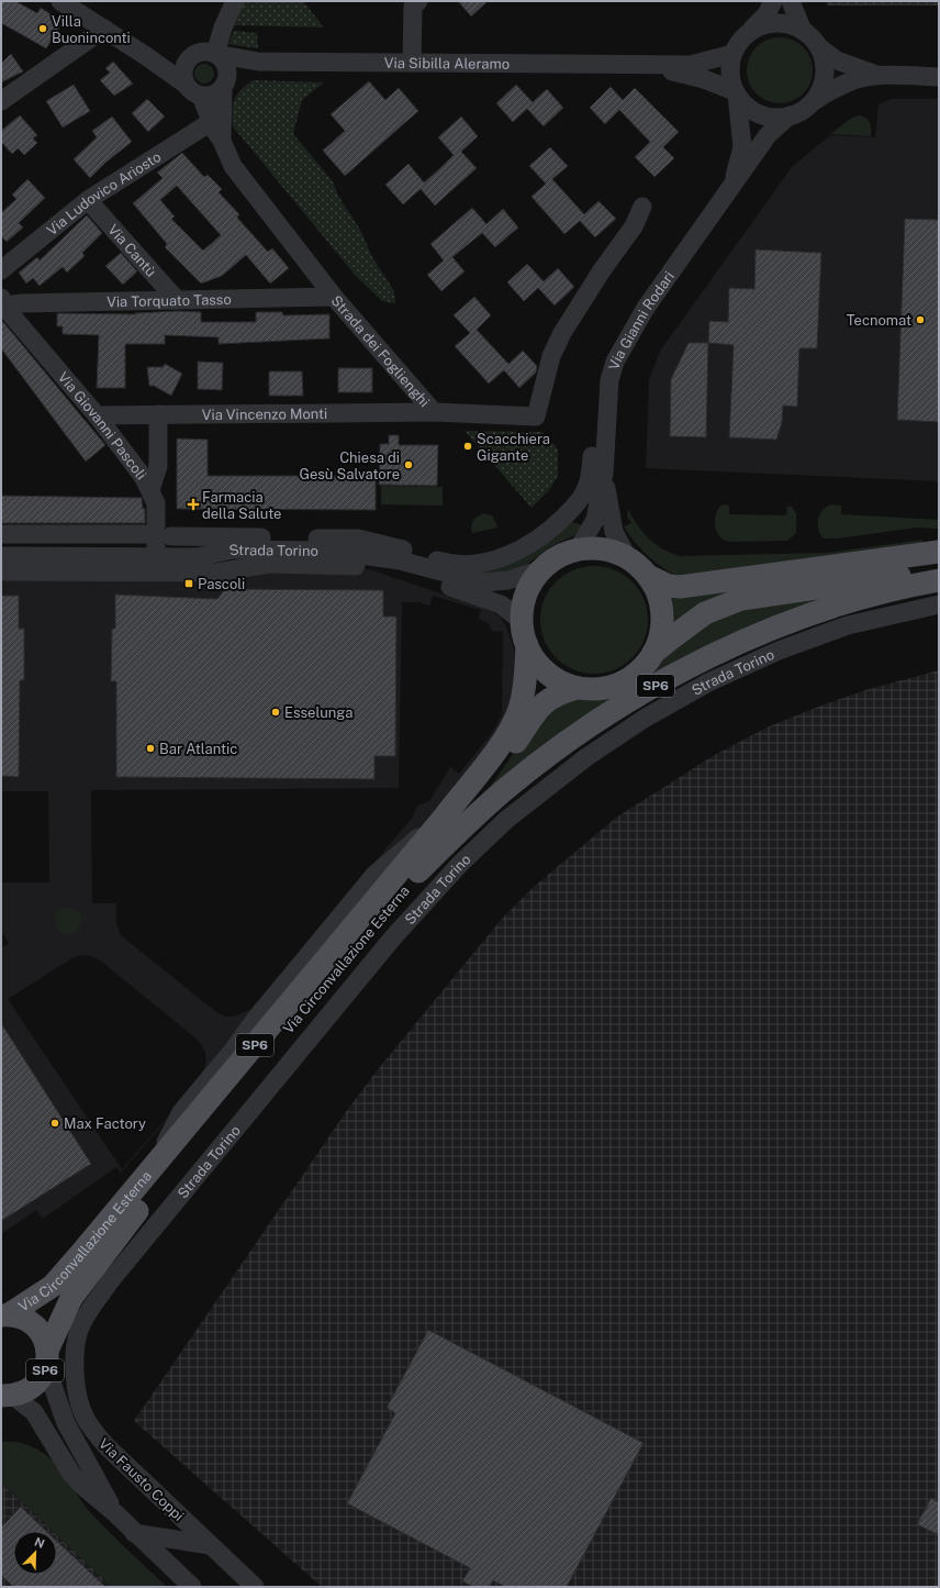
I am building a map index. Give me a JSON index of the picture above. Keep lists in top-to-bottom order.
{
  "streets": {
    "main road": ["SP6", "Via Circonvallazione Esterna"],
    "street": [
      "Via Sibilla Aleramo",
      "Via Ludovico Ariosto",
      "Via Cantù",
      "Via Torquato Tasso",
      "Via Gianni Rodari",
      "Strada dei Foglienghi",
      "Via Vincenzo Monti",
      "Via Giovanni Pascoli",
      "Strada Torino",
      "Via Fausto Coppi"
    ]
  },
  "crossings": [
    ["Via Sibilla Aleramo", "Via Gianni Rodari"],
    ["Via Sibilla Aleramo", "Strada dei Foglienghi"],
    ["Via Ludovico Ariosto", "Via Cantù"],
    ["Via Ludovico Ariosto", "Strada dei Foglienghi"],
    ["Via Cantù", "Via Torquato Tasso"],
    ["Via Torquato Tasso", "Strada dei Foglienghi"],
    ["Via Torquato Tasso", "Via Giovanni Pascoli"],
    ["Via Gianni Rodari", "Strada Torino"],
    ["Via Gianni Rodari", "SP6"],
    ["Via Gianni Rodari", "Via Circonvallazione Esterna"],
    ["Strada dei Foglienghi", "Via Vincenzo Monti"],
    ["Via Vincenzo Monti", "Via Giovanni Pascoli"],
    ["Via Giovanni Pascoli", "Strada Torino"],
    ["Strada Torino", "SP6"],
    ["Strada Torino", "Via Circonvallazione Esterna"],
    ["Strada Torino", "Via Fausto Coppi"],
    ["SP6", "Via Circonvallazione Esterna"]
  ],
  "places": {
    "other": [
      "Villa Buoninconti",
      "Tecnomat",
      "Scacchiera Gigante",
      "Chiesa di Gesù Salvatore",
      "Esselunga",
      "Bar Atlantic",
      "Max Factory"
    ],
    "health": ["Farmacia della Salute"],
    "transit": ["Pascoli"]
  },
  "north": "top right"
}
